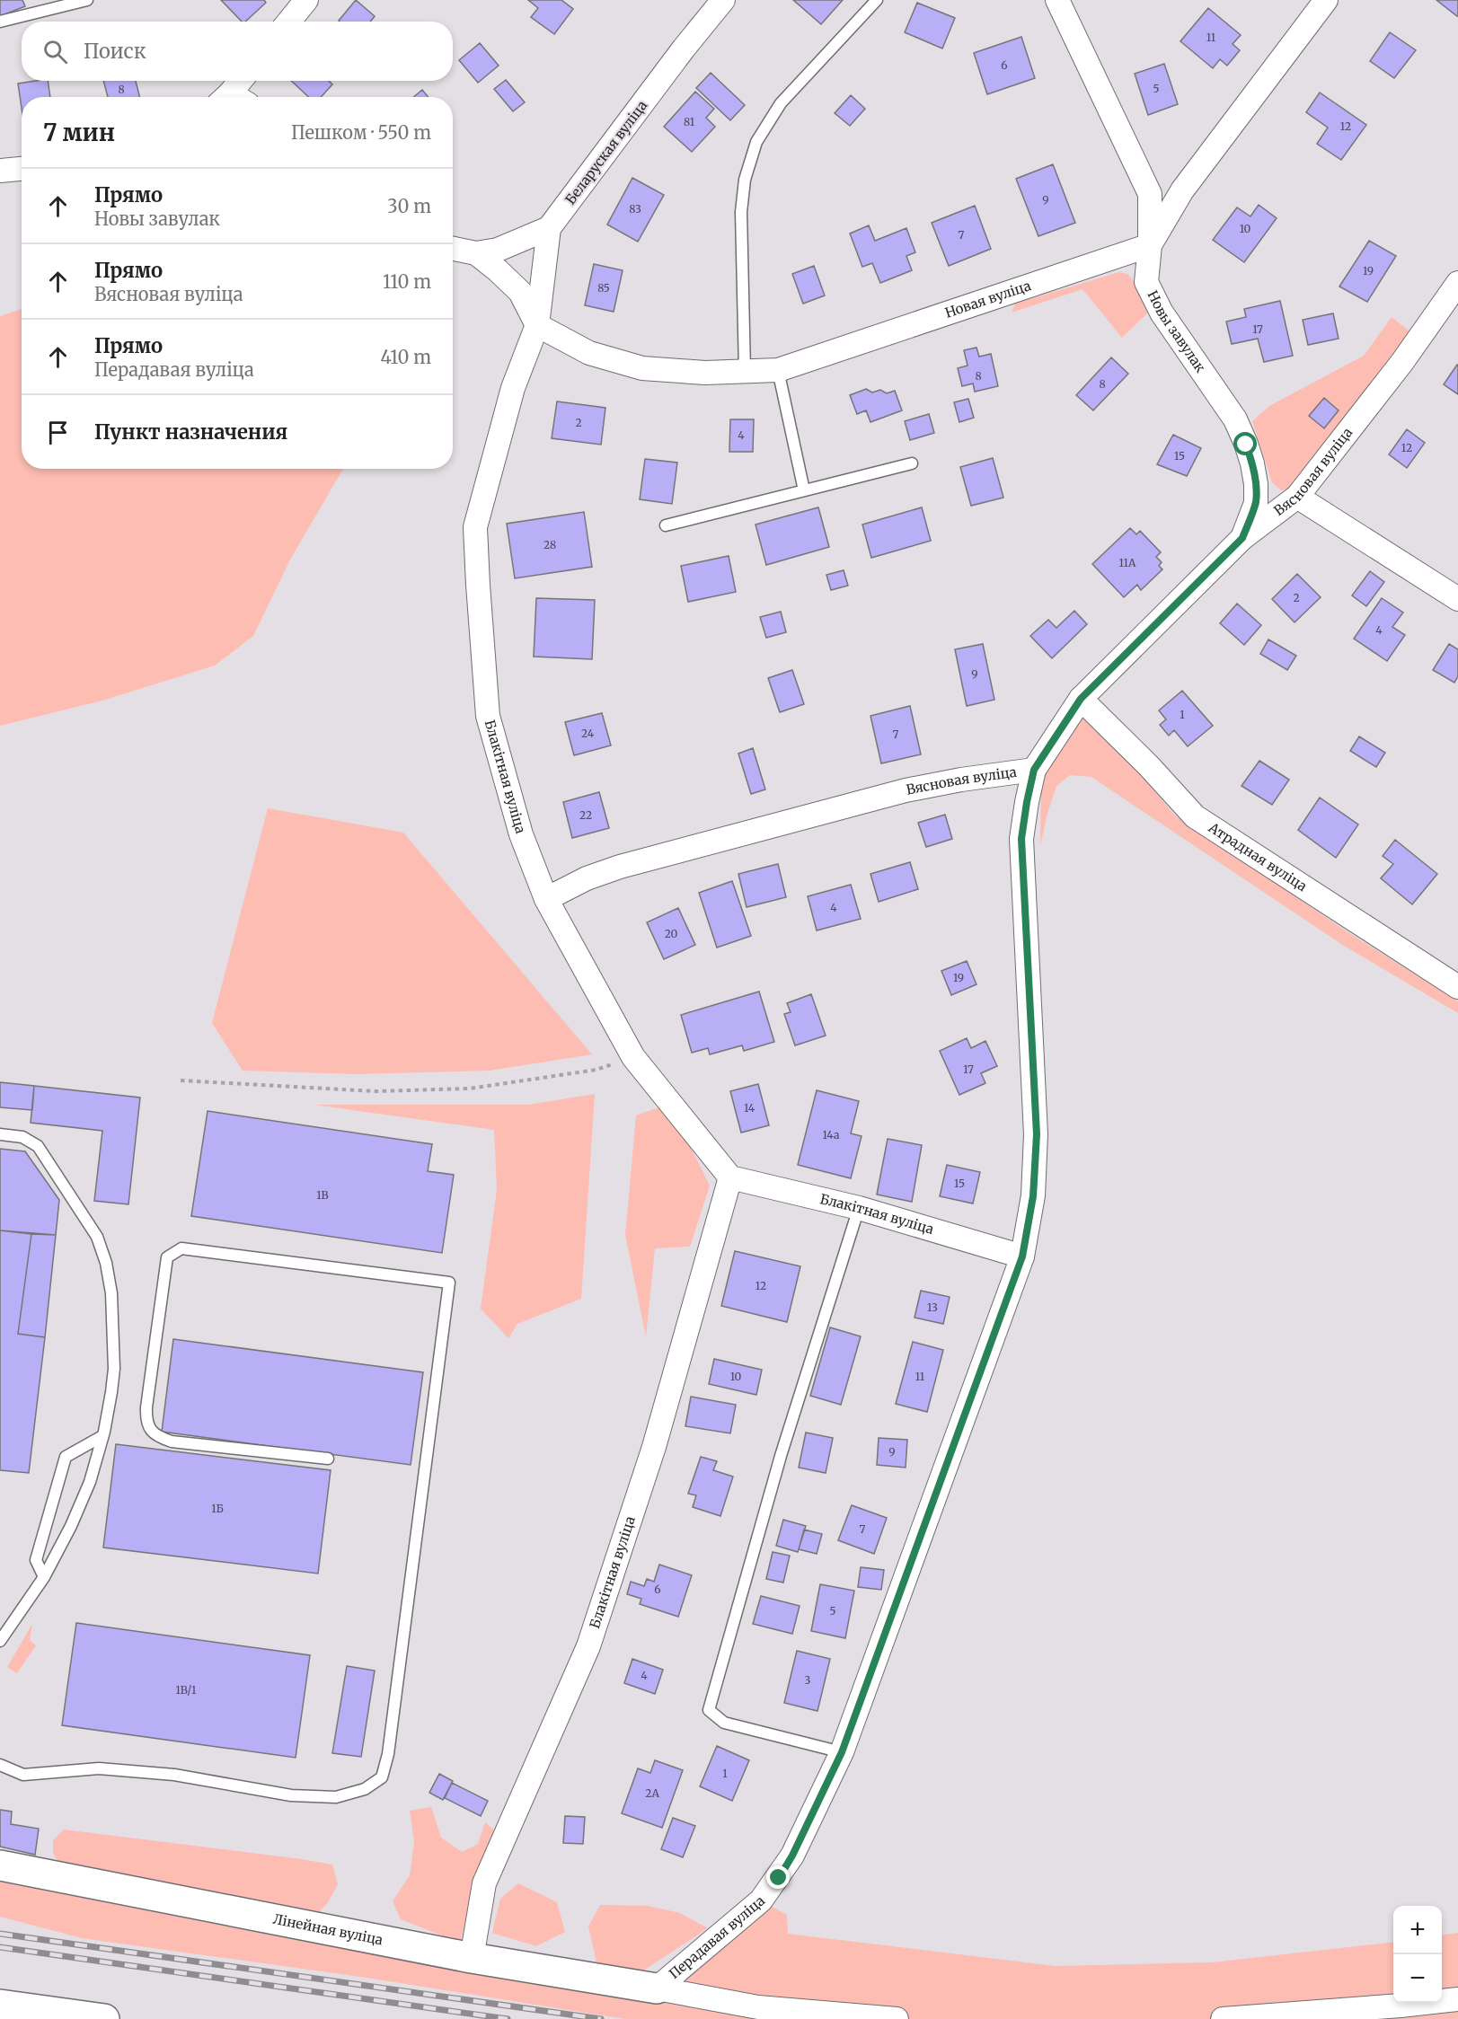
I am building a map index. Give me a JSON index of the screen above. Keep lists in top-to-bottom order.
{
  "streets": {
    "main road": ["Лінейная вуліца"],
    "street": [
      "Беларуская вуліца",
      "Новая вуліца",
      "Новы завулак",
      "Вясновая вуліца",
      "Блакітная вуліца",
      "Атрадная вуліца",
      "Перадавая вуліца"
    ]
  },
  "crossings": [
    ["Новая вуліца", "Новы завулак"],
    ["Новая вуліца", "Блакітная вуліца"],
    ["Новы завулак", "Вясновая вуліца"],
    ["Вясновая вуліца", "Блакітная вуліца"],
    ["Вясновая вуліца", "Атрадная вуліца"],
    ["Вясновая вуліца", "Перадавая вуліца"],
    ["Блакітная вуліца", "Лінейная вуліца"],
    ["Блакітная вуліца", "Перадавая вуліца"],
    ["Лінейная вуліца", "Перадавая вуліца"]
  ],
  "house_numbers": [
    "11",
    "6",
    "5",
    "8",
    "81",
    "12",
    "9",
    "83",
    "10",
    "7",
    "19",
    "85",
    "17",
    "8",
    "8",
    "2",
    "4",
    "12",
    "15",
    "28",
    "11А",
    "2",
    "4",
    "9",
    "1",
    "24",
    "7",
    "22",
    "4",
    "20",
    "19",
    "17",
    "14",
    "14а",
    "15",
    "1В",
    "12",
    "13",
    "10",
    "11",
    "9",
    "1Б",
    "7",
    "6",
    "5",
    "4",
    "3",
    "1В/1",
    "1",
    "2А"
  ],
  "page": {
    "search": "Поиск",
    "heading": ["7 мин", "Пешком · 550 m"],
    "list": [
      ["Прямо", "Новы завулак", "30 m"],
      ["Прямо", "Вясновая вуліца", "110 m"],
      ["Прямо", "Перадавая вуліца", "410 m"],
      "Пункт назначения"
    ],
    "map_buttons": ["+", "−"]
  }
}
